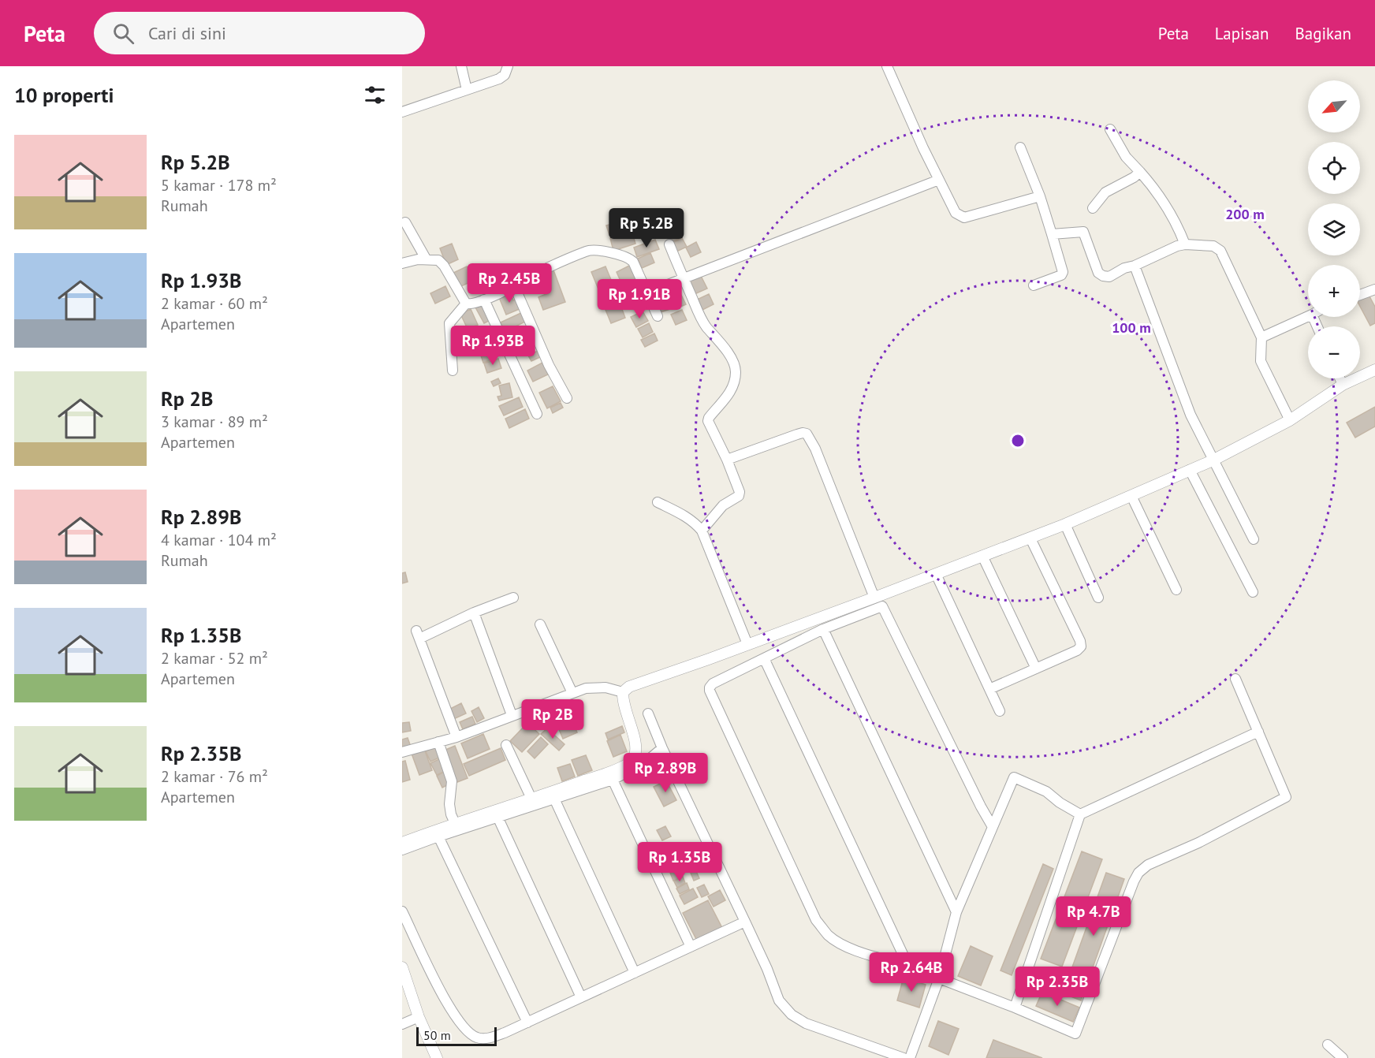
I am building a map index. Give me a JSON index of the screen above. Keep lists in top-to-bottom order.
{
  "scale_bar": "50 m",
  "north": "bottom left",
  "page": {
    "header": "Peta",
    "search": "Cari di sini",
    "nav": ["Peta", "Lapisan", "Bagikan"],
    "heading": "10 properti",
    "map_buttons": ["+", "−"],
    "list": [
      {
        "name": "Rp 5.2B",
        "note": "5 kamar · 178 m² · Rumah"
      },
      {
        "name": "Rp 1.93B",
        "note": "2 kamar · 60 m² · Apartemen"
      },
      {
        "name": "Rp 2B",
        "note": "3 kamar · 89 m² · Apartemen"
      },
      {
        "name": "Rp 2.89B",
        "note": "4 kamar · 104 m² · Rumah"
      },
      {
        "name": "Rp 1.35B",
        "note": "2 kamar · 52 m² · Apartemen"
      },
      {
        "name": "Rp 2.35B",
        "note": "2 kamar · 76 m² · Apartemen"
      }
    ],
    "price": [
      "Rp 5.2B",
      "Rp 2.45B",
      "Rp 1.91B",
      "Rp 1.93B",
      "Rp 2B",
      "Rp 2.89B",
      "Rp 1.35B",
      "Rp 4.7B",
      "Rp 2.64B",
      "Rp 2.35B"
    ],
    "scale": "50 m"
  },
  "rings": ["200 m", "100 m"]
}
